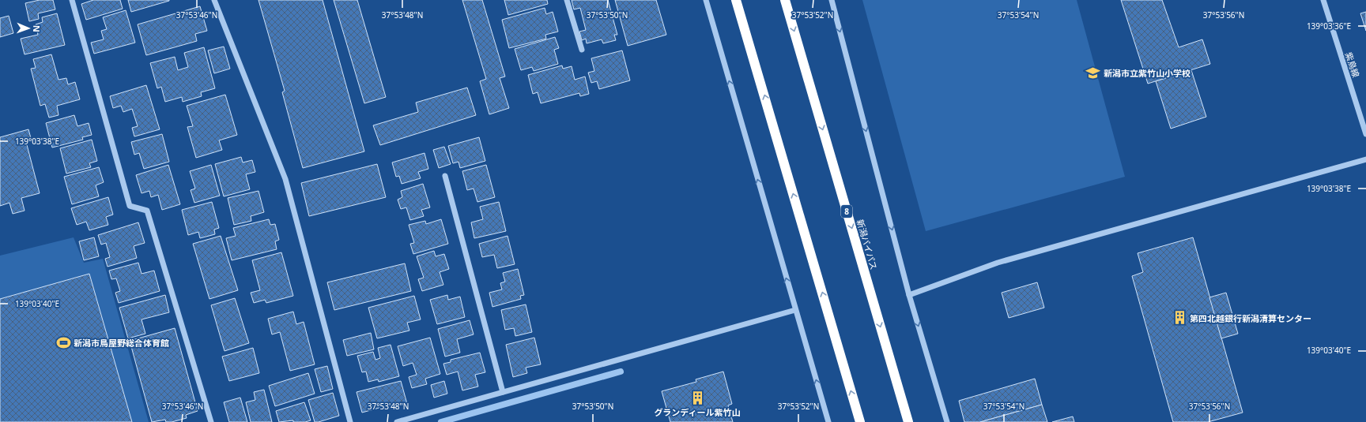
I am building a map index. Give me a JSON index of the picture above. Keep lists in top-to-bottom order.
{
  "streets": {
    "highway": ["8", "新潟バイパス"],
    "street": ["紫鳥線"]
  },
  "places": {
    "school or university": ["新潟市立紫竹山小学校"],
    "building": ["第四北越銀行新潟清算センター", "グランディール紫竹山"],
    "sports": ["新潟市鳥屋野総合体育館"]
  },
  "north": "right",
  "coordinates": [
    "37°53'46\"N",
    "37°53'48\"N",
    "37°53'50\"N",
    "37°53'52\"N",
    "37°53'54\"N",
    "37°53'56\"N",
    "139°03'36\"E",
    "139°03'38\"E",
    "139°03'40\"E"
  ]
}
